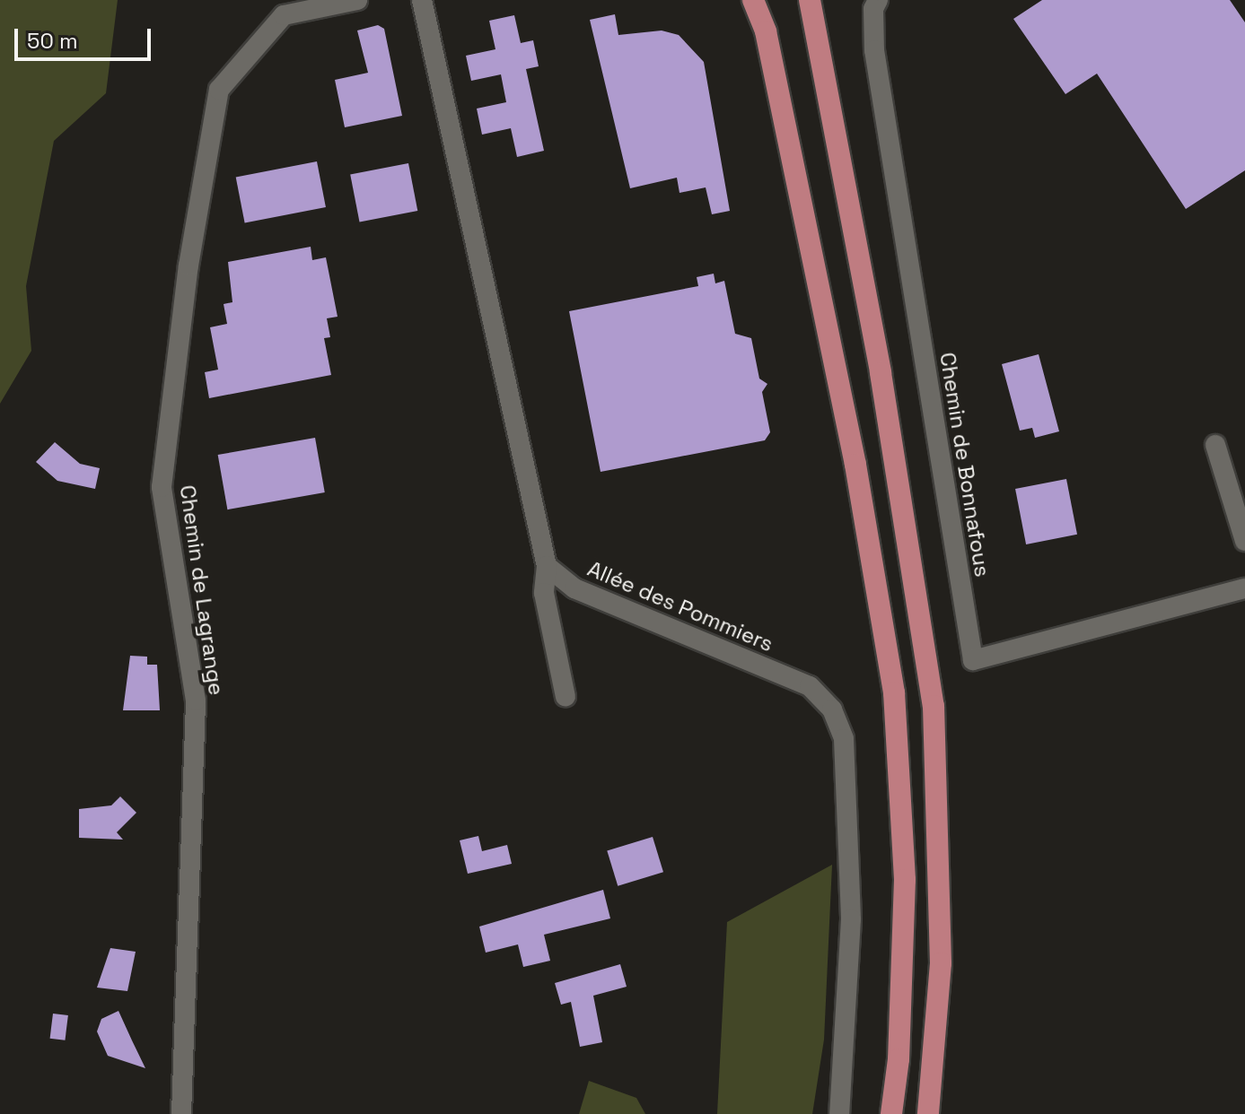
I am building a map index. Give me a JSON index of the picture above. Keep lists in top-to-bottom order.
{
  "streets": {
    "street": ["Chemin de Bonnafous", "Chemin de Lagrange", "Allée des Pommiers"]
  },
  "scale_bar": "50 m"
}
